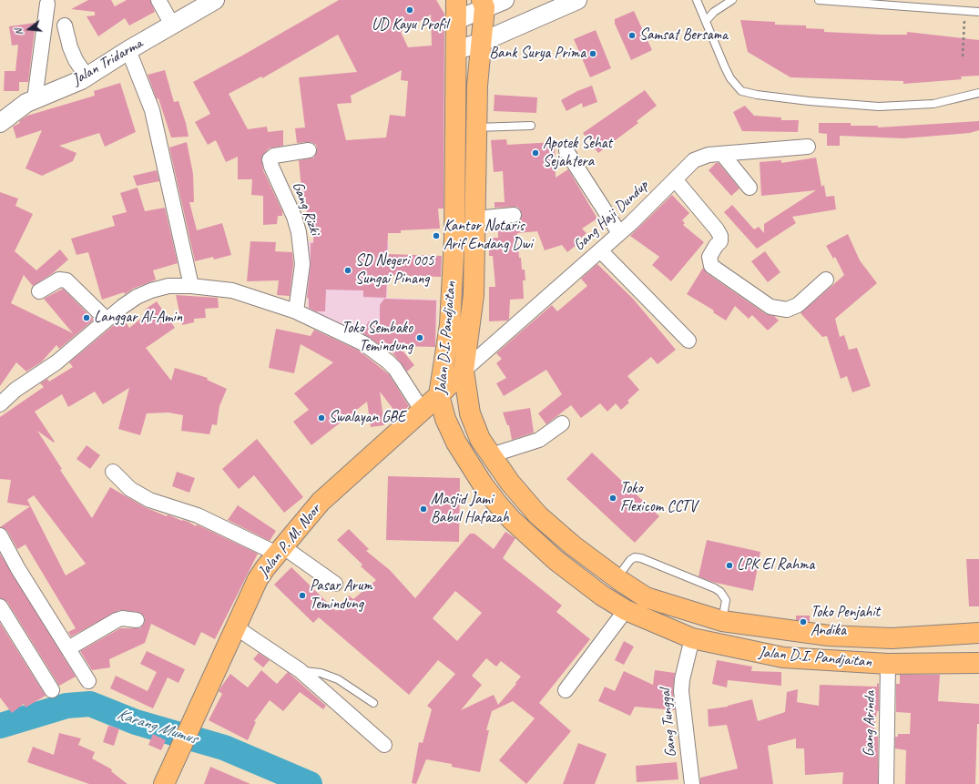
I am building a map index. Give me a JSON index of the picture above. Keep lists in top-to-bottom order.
{
  "streets": {
    "main road": ["Jalan D.I. Pandjaitan", "Jalan P. M. Noor"],
    "street": [
      "Jalan Tridarma",
      "Gang Rizki",
      "Gang Haji Dundup",
      "Gang Tunggal",
      "Gang Arinda"
    ]
  },
  "crossings": [
    ["Gang Haji Dundup", "Jalan D.I. Pandjaitan"],
    ["Gang Haji Dundup", "Jalan P. M. Noor"],
    ["Jalan D.I. Pandjaitan", "Jalan P. M. Noor"],
    ["Jalan D.I. Pandjaitan", "Gang Tunggal"],
    ["Jalan D.I. Pandjaitan", "Gang Arinda"]
  ],
  "water": ["Karang Mumus"],
  "places": [
    "UD Kayu Profil",
    "Samsat Bersama",
    "Bank Surya Prima",
    "Apotek Sehat Sejahtera",
    "Kantor Notaris Arif Endang Dwi",
    "SD Negeri 005 Sungai Pinang",
    "Langgar Al-Amin",
    "Toko Sembako Temindung",
    "Swalayan GBE",
    "Toko Flexicom CCTV",
    "Masjid Jami Babul Hafazah",
    "LPK El Rahma",
    "Pasar Arum Temindung",
    "Toko Penjahit Andika"
  ],
  "north": "left"
}
